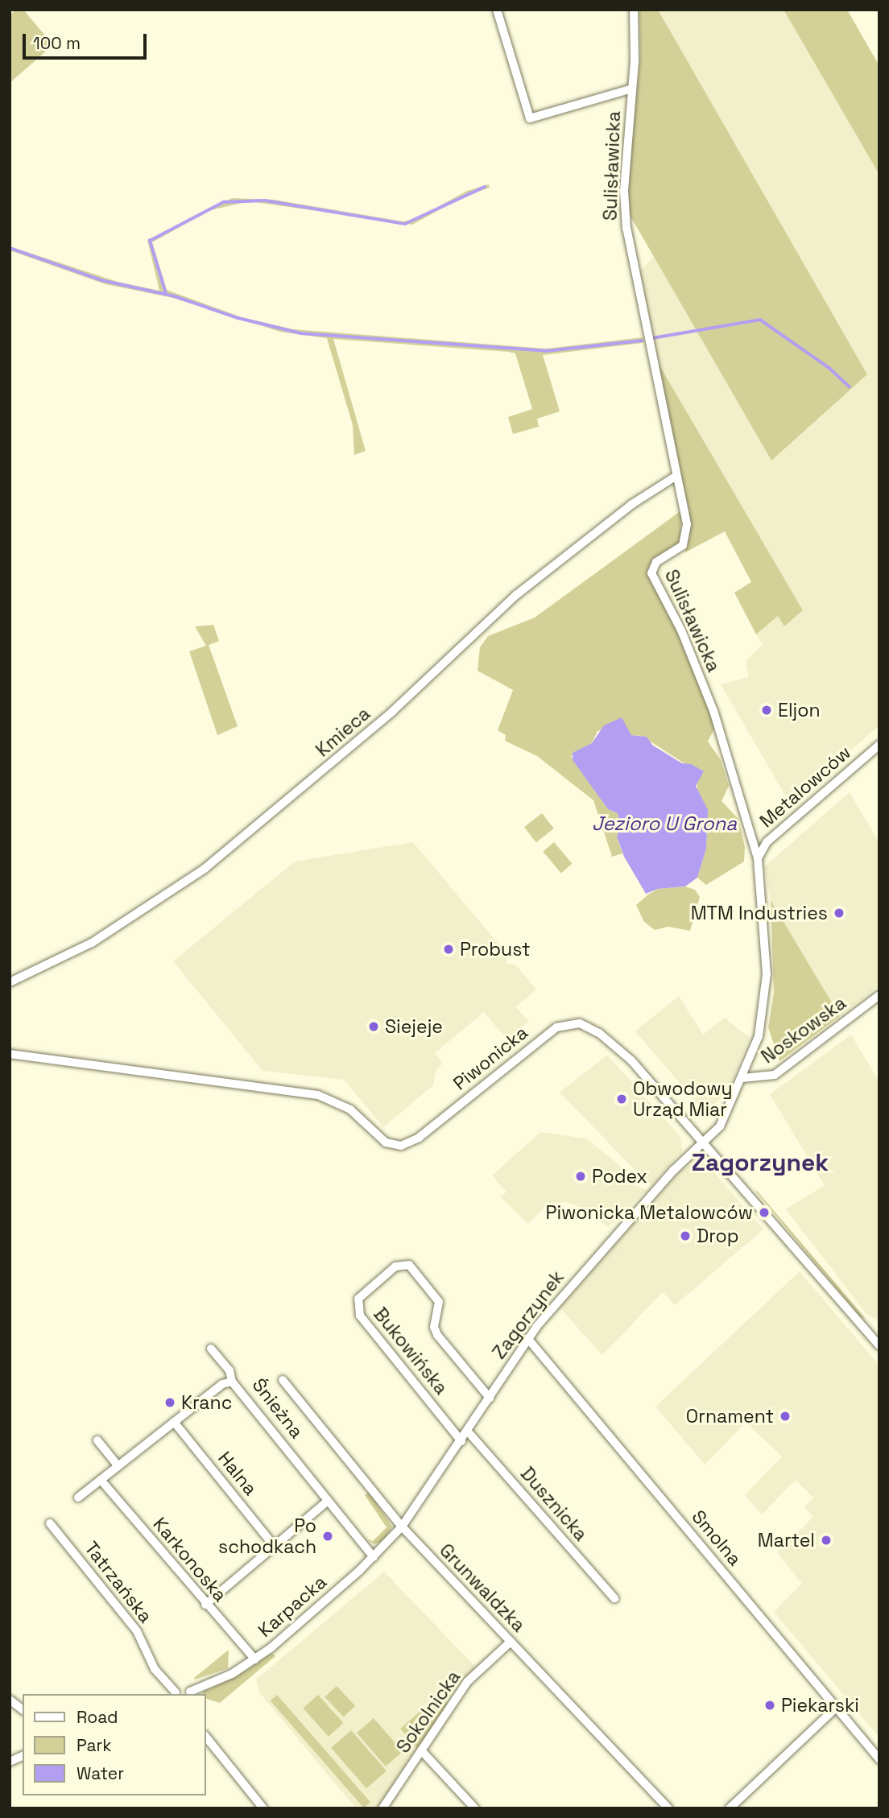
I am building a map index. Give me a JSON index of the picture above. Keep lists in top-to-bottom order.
{
  "streets": {
    "street": [
      "Sulisławicka",
      "Kmieca",
      "Metalowców",
      "Noskowska",
      "Piwonicka",
      "Zagorzynek",
      "Bukowińska",
      "Śnieżna",
      "Halna",
      "Dusznicka",
      "Smolna",
      "Karkonoska",
      "Tatrzańska",
      "Grunwaldzka",
      "Karpacka",
      "Sokolnicka"
    ]
  },
  "crossings": [
    ["Sulisławicka", "Kmieca"],
    ["Sulisławicka", "Metalowców"],
    ["Sulisławicka", "Noskowska"],
    ["Sulisławicka", "Piwonicka"],
    ["Sulisławicka", "Zagorzynek"],
    ["Piwonicka", "Zagorzynek"],
    ["Zagorzynek", "Bukowińska"],
    ["Zagorzynek", "Dusznicka"],
    ["Zagorzynek", "Smolna"],
    ["Zagorzynek", "Grunwaldzka"],
    ["Zagorzynek", "Karpacka"],
    ["Śnieżna", "Halna"],
    ["Śnieżna", "Karkonoska"],
    ["Śnieżna", "Karpacka"],
    ["Karkonoska", "Karpacka"],
    ["Grunwaldzka", "Karpacka"],
    ["Grunwaldzka", "Sokolnicka"]
  ],
  "districts": ["Zagorzynek"],
  "water": ["Jezioro U Grona"],
  "places": [
    "Eljon",
    "MTM Industries",
    "Probust",
    "Siejeje",
    "Obwodowy Urząd Miar",
    "Podex",
    "Piwonicka Metalowców",
    "Drop",
    "Kranc",
    "Ornament",
    "Po schodkach",
    "Martel",
    "Piekarski"
  ],
  "legend": ["Road", "Park", "Water"],
  "scale_bar": "100 m"
}
